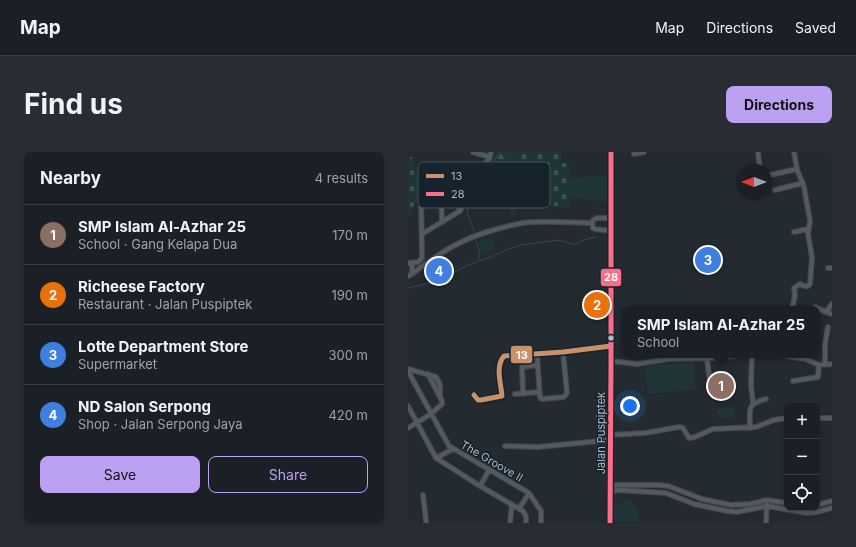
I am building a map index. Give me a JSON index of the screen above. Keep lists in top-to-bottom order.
{
  "streets": {
    "main road": ["Jalan Puspiptek"],
    "street": ["The Groove II"]
  },
  "lines": ["transit line 28", "transit line 13"],
  "legend": ["13", "28"],
  "north": "left",
  "page": {
    "header": "Map",
    "nav": ["Map", "Directions", "Saved"],
    "buttons": [
      "Directions",
      ["Save", "Share"]
    ],
    "title": "Find us",
    "heading": ["Nearby", "4 results"],
    "list": [
      {
        "mark": "1",
        "name": "SMP Islam Al-Azhar 25",
        "note": "School · Gang Kelapa Dua",
        "value": "170 m"
      },
      {
        "mark": "2",
        "name": "Richeese Factory",
        "note": "Restaurant · Jalan Puspiptek",
        "value": "190 m"
      },
      {
        "mark": "3",
        "name": "Lotte Department Store",
        "note": "Supermarket",
        "value": "300 m"
      },
      {
        "mark": "4",
        "name": "ND Salon Serpong",
        "note": "Shop · Jalan Serpong Jaya",
        "value": "420 m"
      }
    ],
    "pins": [
      "3",
      "4",
      "2",
      "1"
    ],
    "popup": ["SMP Islam Al-Azhar 25", "School"],
    "map_buttons": ["+", "−"]
  }
}
